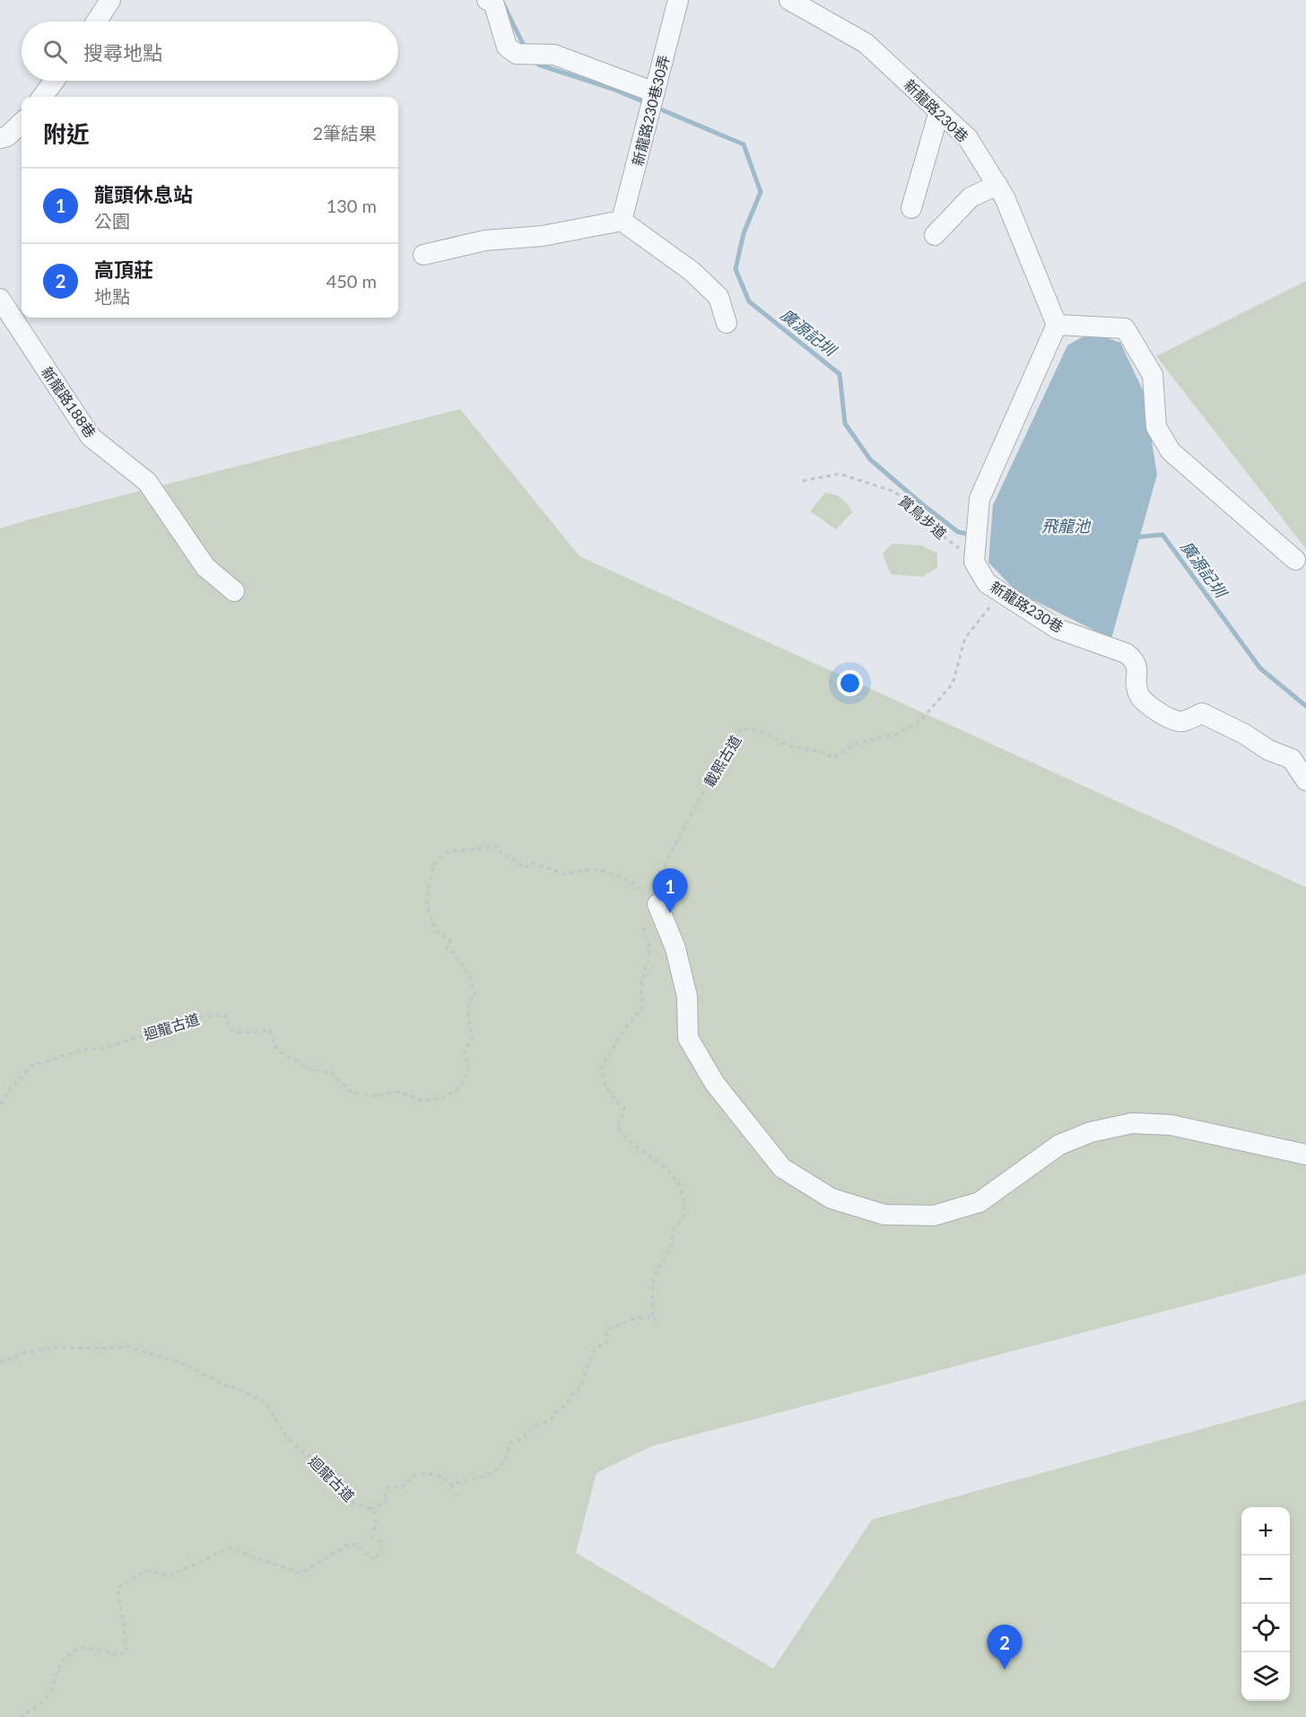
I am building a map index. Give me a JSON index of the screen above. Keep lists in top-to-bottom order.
{
  "streets": {
    "lane": ["新龍路230巷30弄", "新龍路230巷", "新龍路188巷"],
    "path": ["賞鳥步道", "載熙古道", "迴龍古道"]
  },
  "crossings": [
    ["新龍路230巷", "賞鳥步道"],
    ["新龍路230巷", "載熙古道"],
    ["載熙古道", "迴龍古道"]
  ],
  "water": ["廣源記圳", "飛龍池"],
  "page": {
    "search": "搜尋地點",
    "heading": ["附近", "2筆結果"],
    "list": [
      {
        "mark": "1",
        "name": "龍頭休息站",
        "note": "公園",
        "value": "130 m"
      },
      {
        "mark": "2",
        "name": "高頂莊",
        "note": "地點",
        "value": "450 m"
      }
    ],
    "pins": ["1", "2"],
    "map_buttons": ["+", "−"]
  }
}
